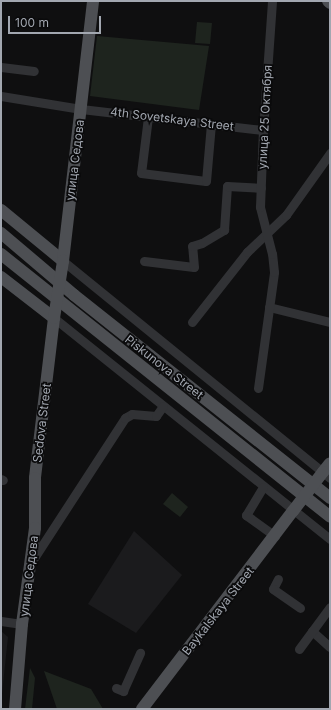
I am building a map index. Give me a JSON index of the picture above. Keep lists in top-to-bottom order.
{
  "streets": {
    "main road": [
      "улица Седова",
      "Piskunova Street",
      "Sedova Street",
      "Baykalskaya Street"
    ],
    "street": ["улица 25 Октября", "4th Sovetskaya Street"]
  },
  "crossings": [
    ["улица 25 Октября", "4th Sovetskaya Street"],
    ["4th Sovetskaya Street", "улица Седова"],
    ["улица Седова", "Piskunova Street"],
    ["улица Седова", "Sedova Street"],
    ["Piskunova Street", "Baykalskaya Street"]
  ],
  "scale_bar": "100 m"
}
